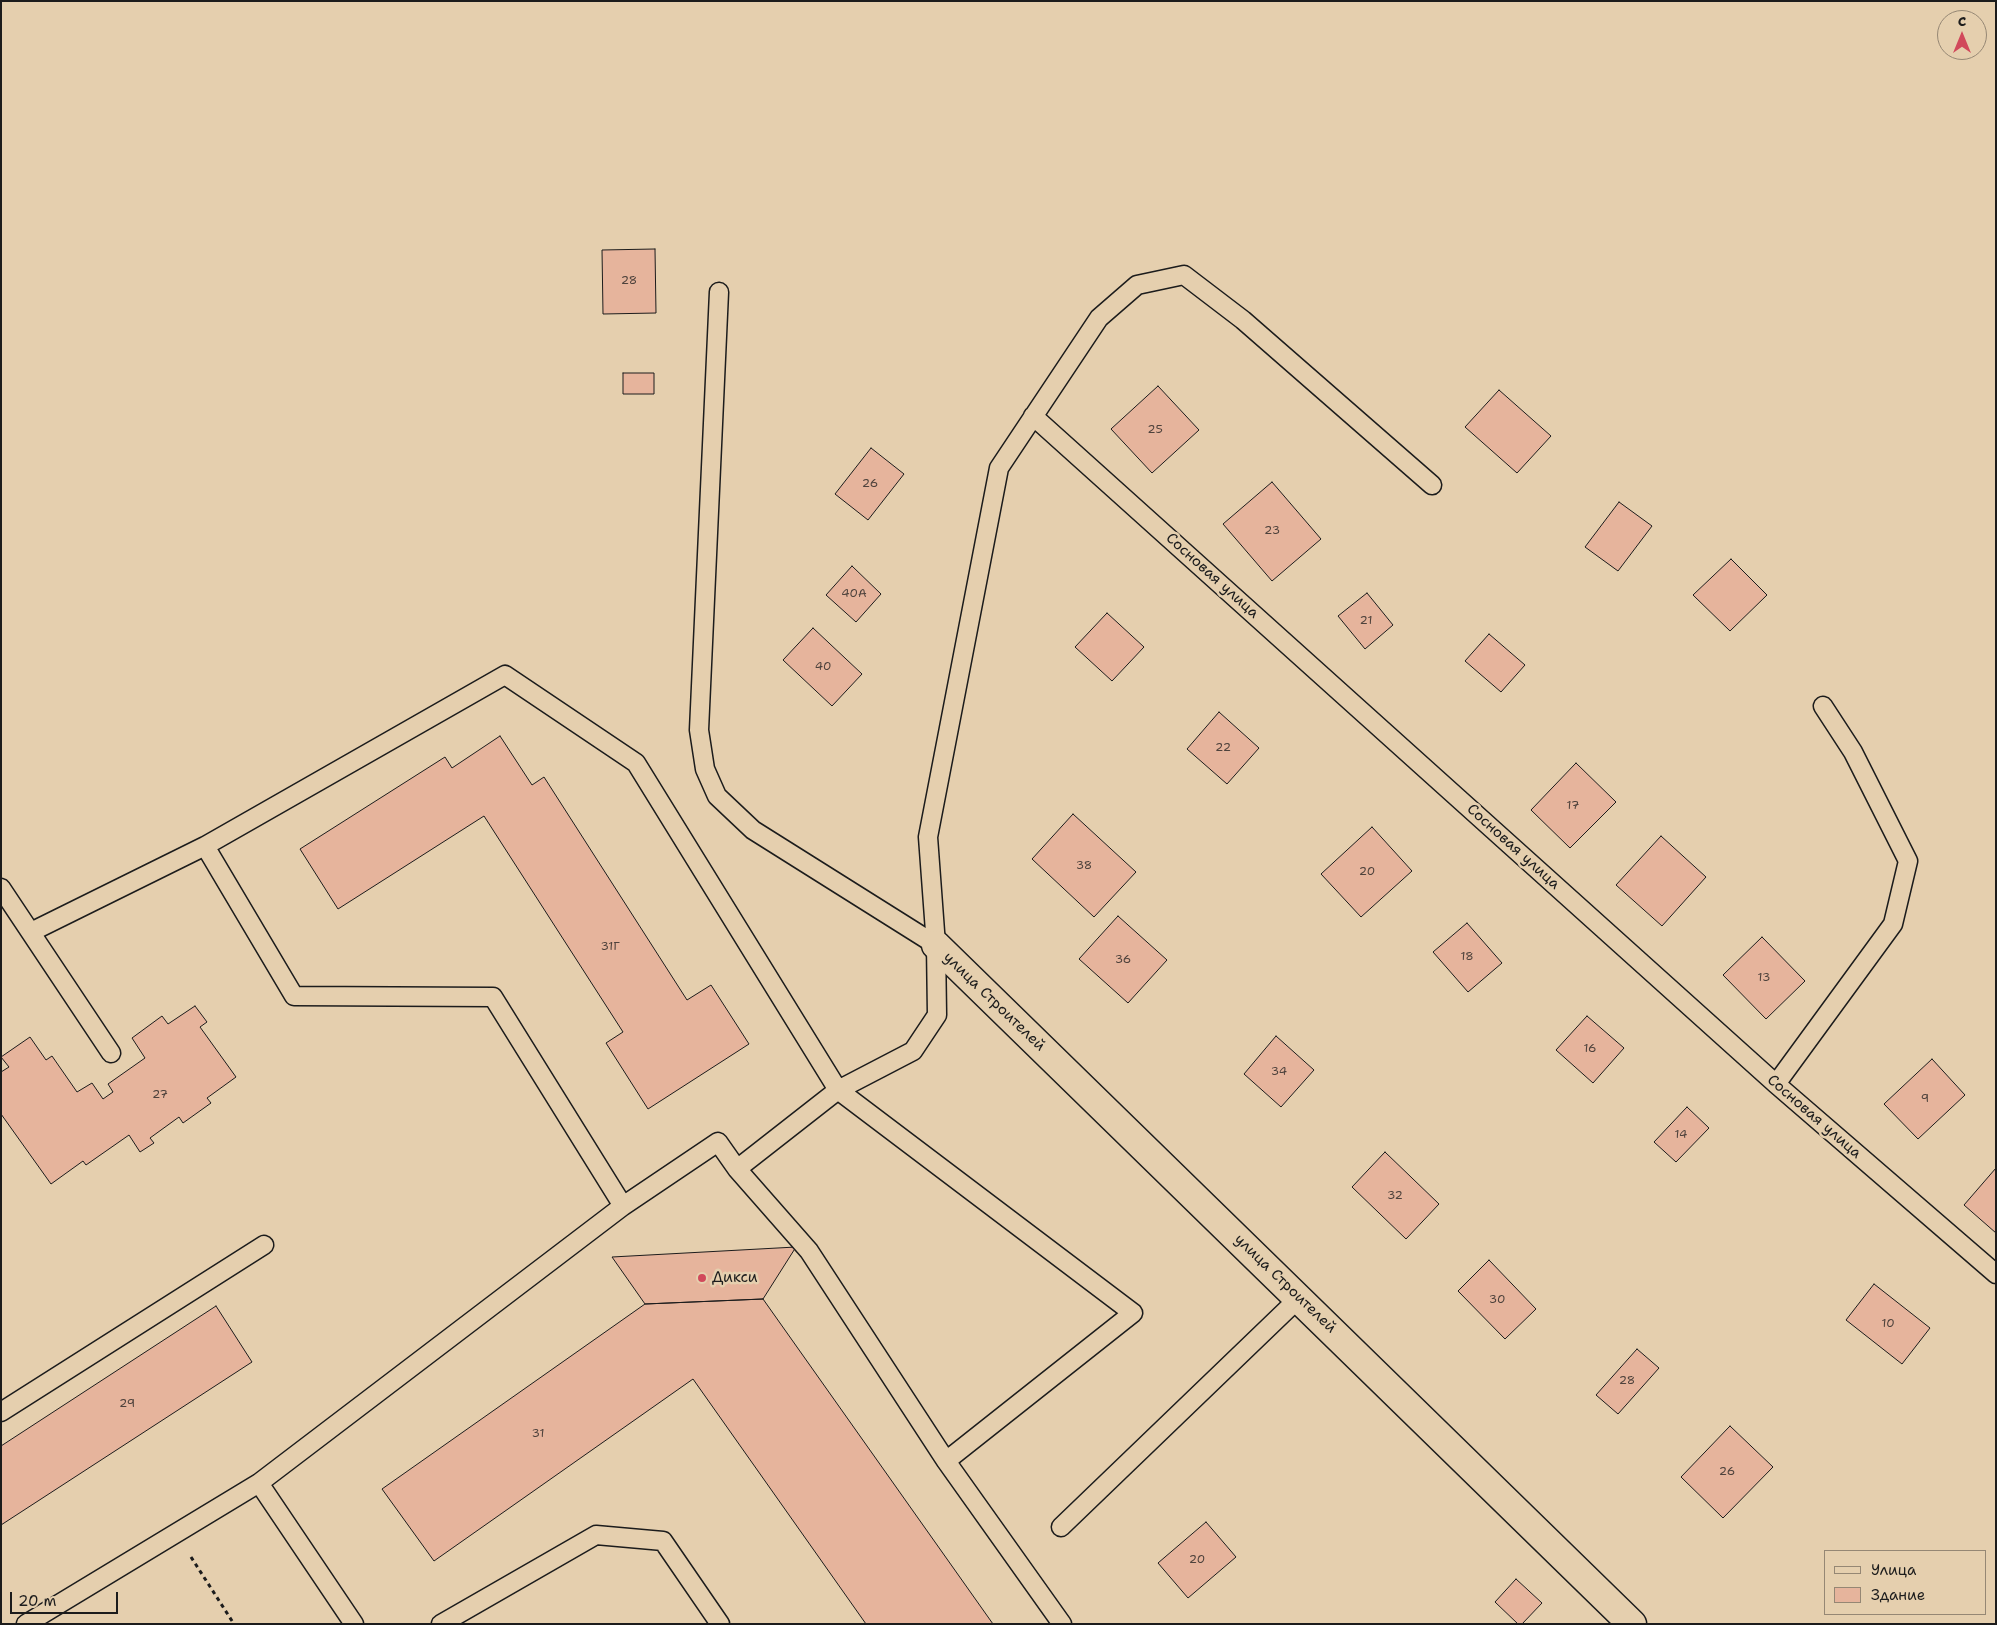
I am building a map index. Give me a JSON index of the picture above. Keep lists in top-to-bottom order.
{
  "streets": {
    "street": ["улица Строителей"],
    "lane": ["Сосновая улица"]
  },
  "places": ["Дикси"],
  "house_numbers": [
    "28",
    "25",
    "26",
    "23",
    "40А",
    "21",
    "40",
    "22",
    "17",
    "38",
    "20",
    "31Г",
    "18",
    "36",
    "13",
    "16",
    "34",
    "27",
    "9",
    "14",
    "32",
    "30",
    "10",
    "28",
    "29",
    "31",
    "26",
    "20"
  ],
  "legend": ["Улица", "Здание"],
  "scale_bar": "20 m",
  "north": "top"
}
